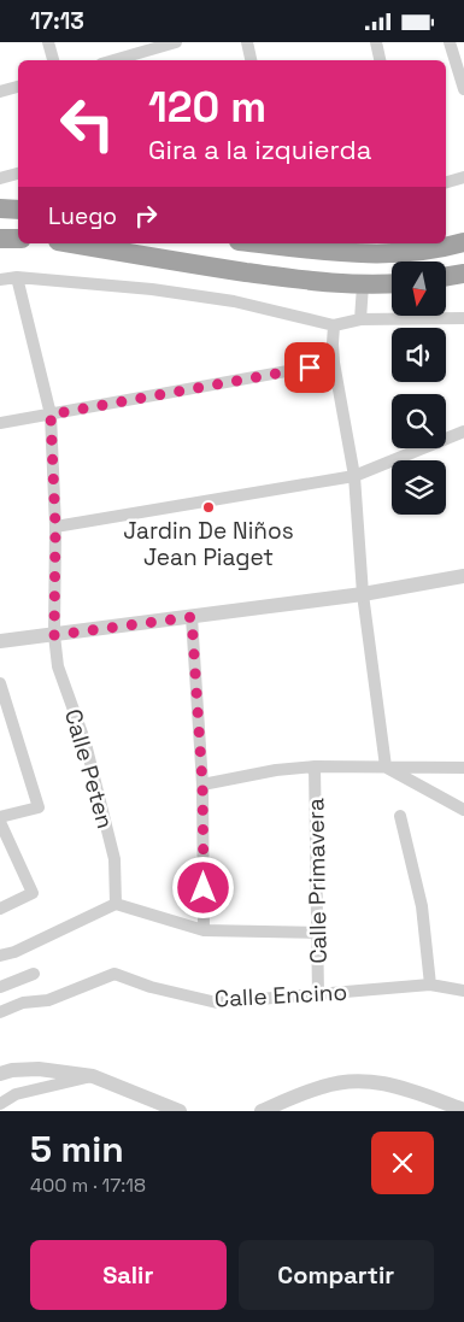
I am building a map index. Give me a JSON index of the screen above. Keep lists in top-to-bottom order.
{
  "streets": {
    "street": ["Calle Peten", "Calle Primavera", "Calle Encino"]
  },
  "crossings": [
    ["Calle Primavera", "Calle Encino"]
  ],
  "places": ["Jardin De Niños Jean Piaget"],
  "north": "bottom",
  "page": {
    "status": "17:13",
    "turn": ["120 m", "Gira a la izquierda"],
    "then": "Luego",
    "heading": ["5 min", "400 m · 17:18"],
    "buttons": ["Salir", "Compartir"]
  }
}
